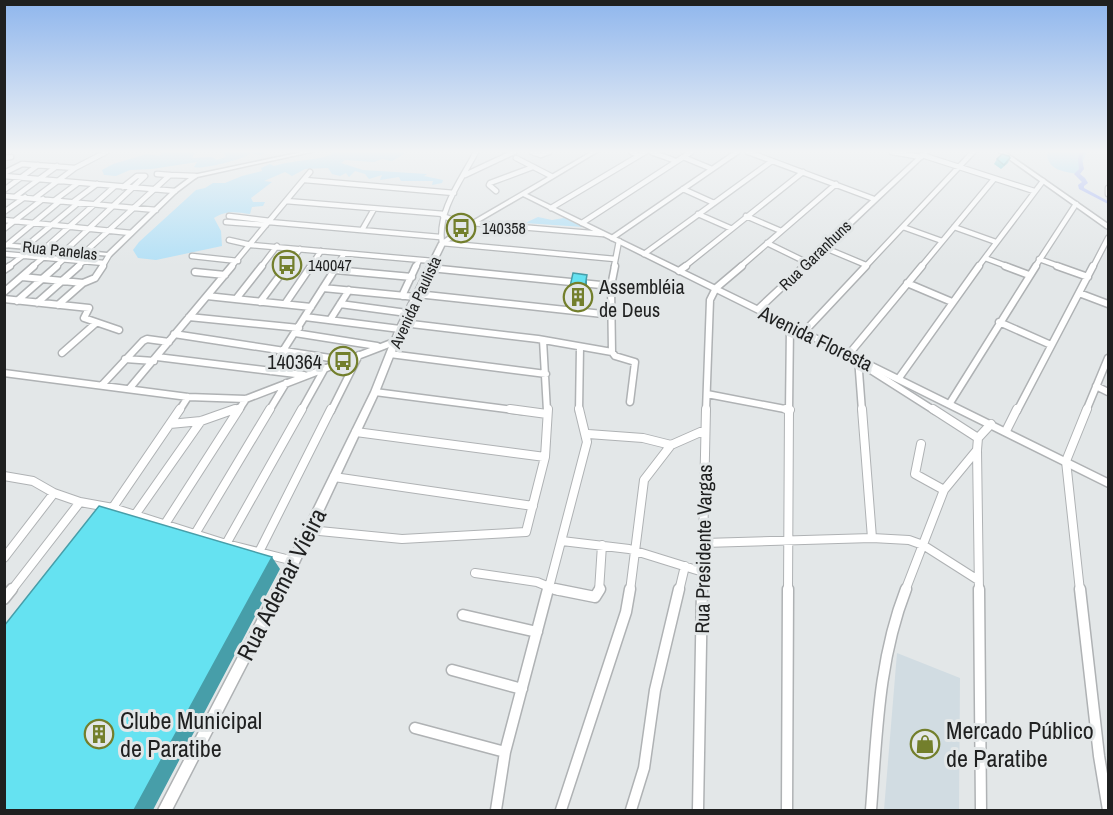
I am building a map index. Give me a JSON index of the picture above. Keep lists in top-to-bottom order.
{
  "streets": {
    "street": [
      "Rua Panelas",
      "Rua Garanhuns",
      "Avenida Paulista",
      "Avenida Floresta",
      "Rua Presidente Vargas",
      "Rua Ademar Vieira"
    ]
  },
  "crossings": [
    ["Rua Garanhuns", "Avenida Floresta"],
    ["Avenida Paulista", "Rua Ademar Vieira"],
    ["Avenida Floresta", "Rua Presidente Vargas"]
  ],
  "places": {
    "bus stop": ["140358", "140047", "140364"],
    "building": ["Assembléia de Deus", "Clube Municipal de Paratibe"],
    "shop": ["Mercado Público de Paratibe"]
  }
}
